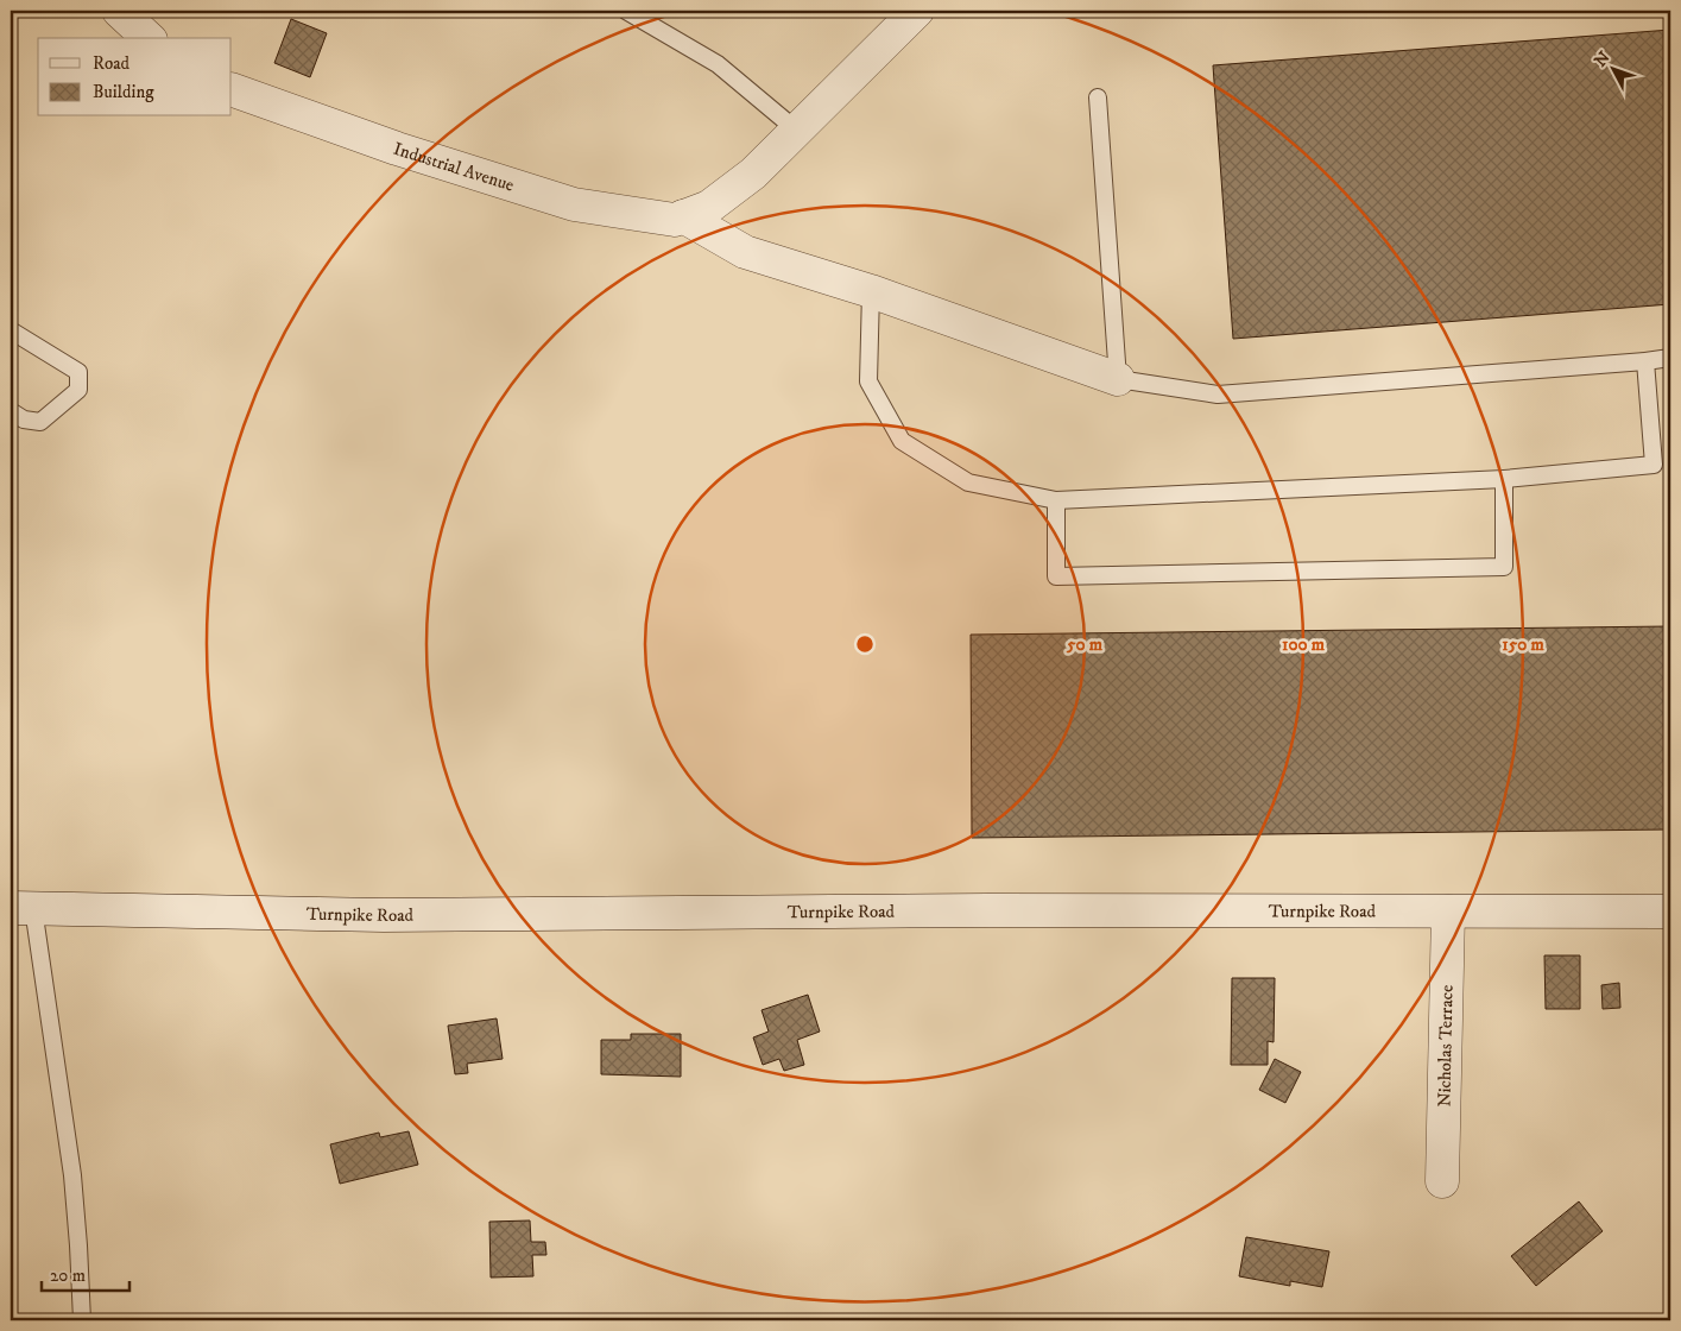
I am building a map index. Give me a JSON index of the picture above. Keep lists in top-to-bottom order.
{
  "streets": {
    "main road": ["Industrial Avenue", "Turnpike Road", "Nicholas Terrace"]
  },
  "crossings": [
    ["Turnpike Road", "Nicholas Terrace"]
  ],
  "legend": ["Road", "Building"],
  "scale_bar": "20 m",
  "north": "top left",
  "rings": ["50 m", "100 m", "150 m"]
}
